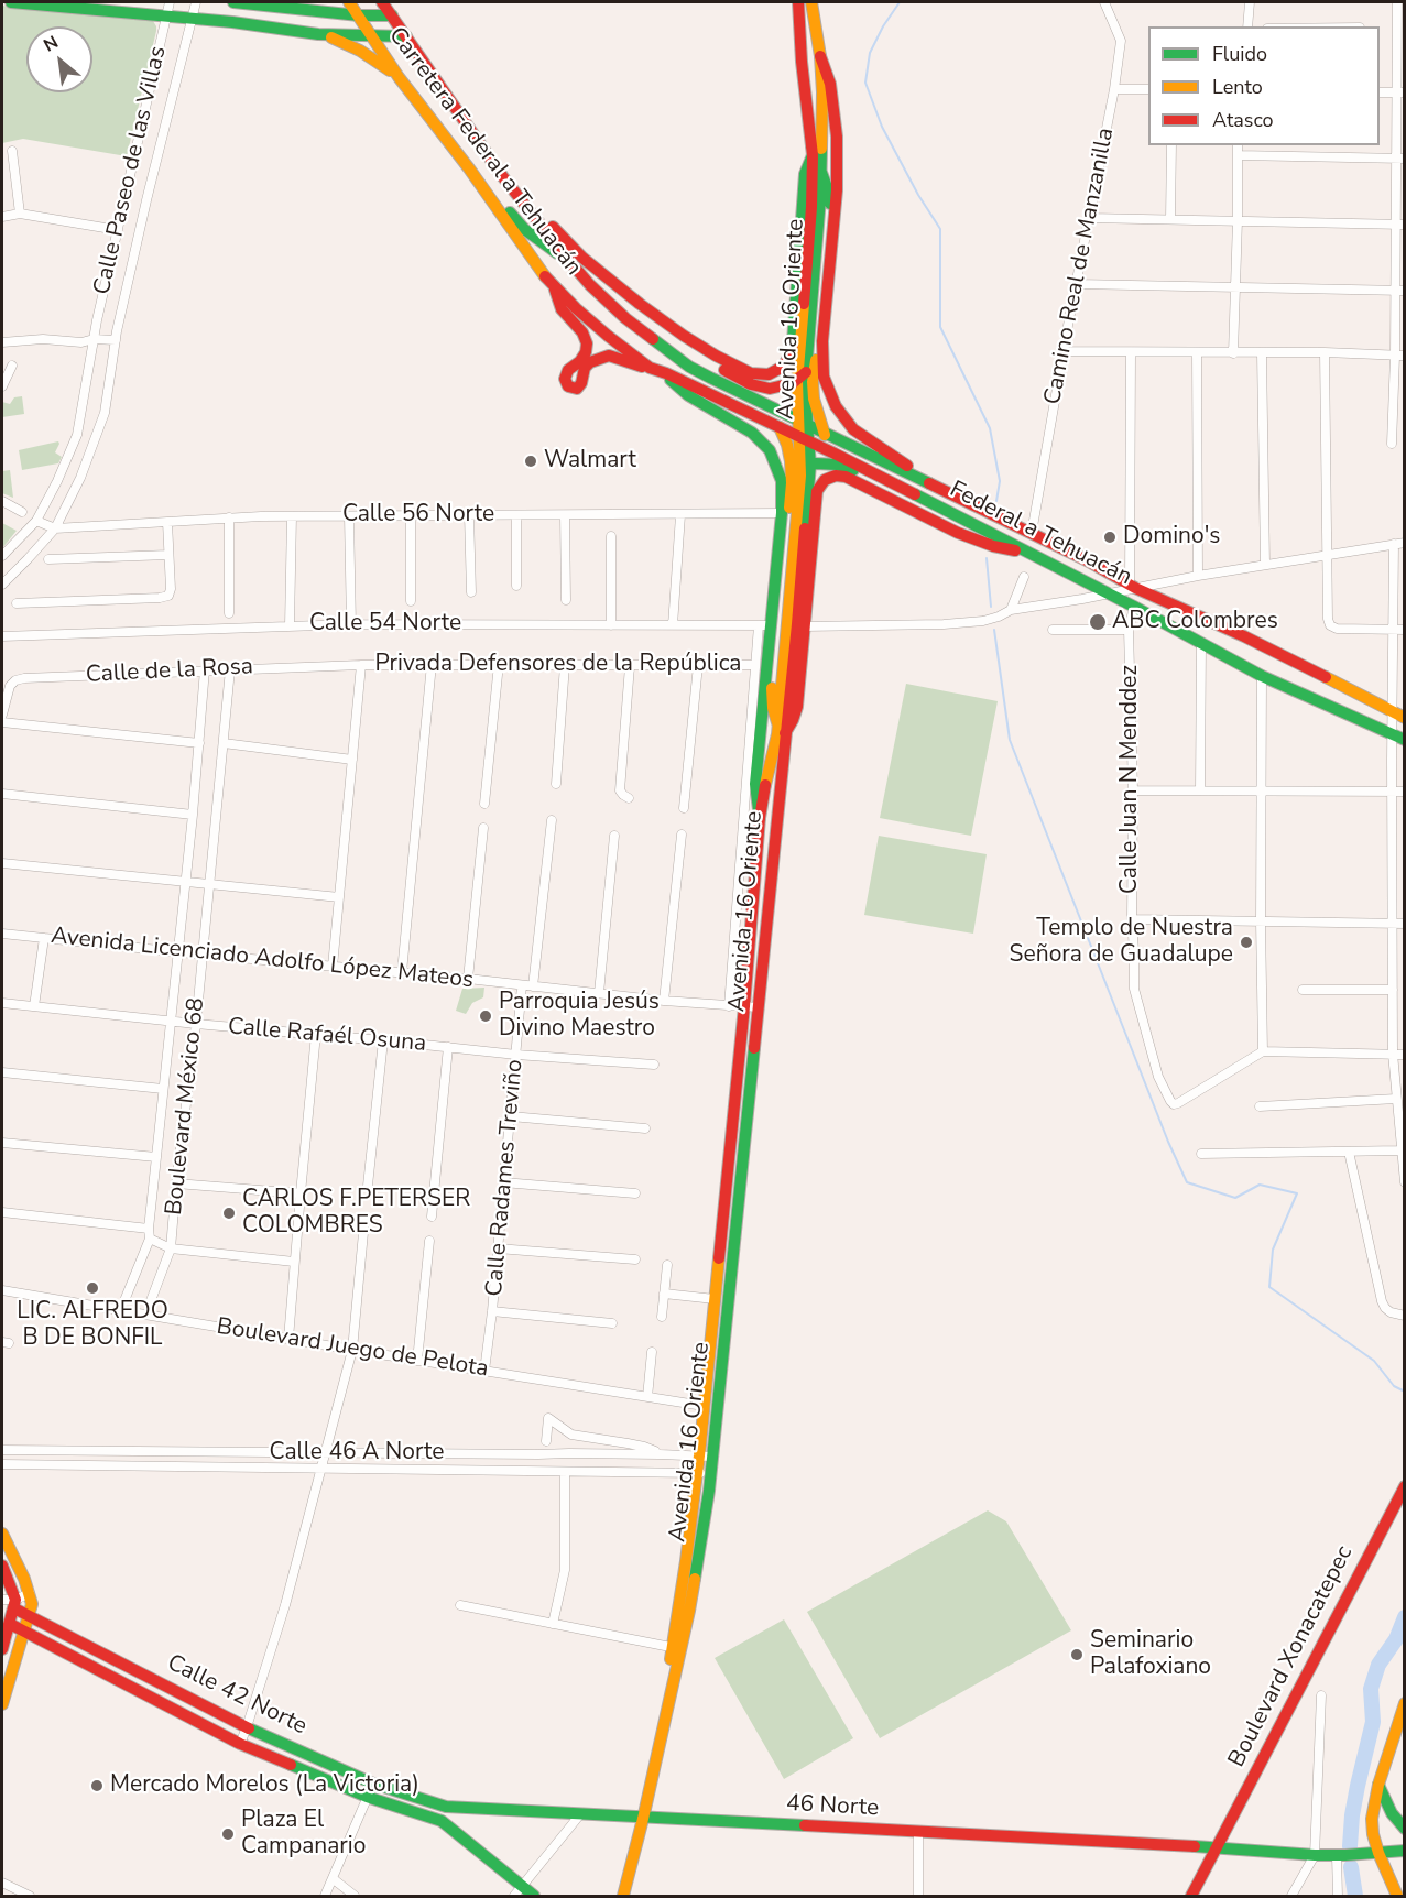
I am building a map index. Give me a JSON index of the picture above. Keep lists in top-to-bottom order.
{
  "streets": {
    "main road": [
      "Carretera Federal a Tehuacán",
      "Avenida 16 Oriente",
      "Federal a Tehuacán",
      "Boulevard Xonacatepec",
      "Calle 42 Norte",
      "46 Norte"
    ],
    "street": [
      "Calle Paseo de las Villas",
      "Camino Real de Manzanilla",
      "Calle 56 Norte",
      "Calle 54 Norte",
      "Privada Defensores de la República",
      "Calle de la Rosa",
      "Calle Juan N Menddez",
      "Avenida Licenciado Adolfo López Mateos",
      "Calle Rafaél Osuna",
      "Boulevard México 68",
      "Calle Radames Treviño",
      "Boulevard Juego de Pelota",
      "Calle 46 A Norte"
    ]
  },
  "crossings": [
    ["Carretera Federal a Tehuacán", "Avenida 16 Oriente"],
    ["Carretera Federal a Tehuacán", "Federal a Tehuacán"],
    ["Calle Paseo de las Villas", "Calle 56 Norte"],
    ["Camino Real de Manzanilla", "Federal a Tehuacán"],
    ["Avenida 16 Oriente", "Federal a Tehuacán"],
    ["Avenida 16 Oriente", "Avenida Licenciado Adolfo López Mateos"],
    ["Avenida 16 Oriente", "Boulevard Juego de Pelota"],
    ["Avenida 16 Oriente", "Calle 46 A Norte"],
    ["Avenida 16 Oriente", "46 Norte"],
    ["Federal a Tehuacán", "Calle Juan N Menddez"],
    ["Calle 54 Norte", "Privada Defensores de la República"],
    ["Privada Defensores de la República", "Calle de la Rosa"],
    ["Privada Defensores de la República", "Avenida Licenciado Adolfo López Mateos"],
    ["Calle de la Rosa", "Boulevard México 68"],
    ["Avenida Licenciado Adolfo López Mateos", "Boulevard México 68"],
    ["Avenida Licenciado Adolfo López Mateos", "Calle Radames Treviño"],
    ["Calle Rafaél Osuna", "Boulevard México 68"],
    ["Calle Rafaél Osuna", "Calle Radames Treviño"],
    ["Calle Radames Treviño", "Boulevard Juego de Pelota"],
    ["Boulevard Xonacatepec", "46 Norte"],
    ["Calle 42 Norte", "46 Norte"]
  ],
  "places": [
    "Walmart",
    "Domino's",
    "ABC Colombres",
    "Templo de Nuestra Señora de Guadalupe",
    "Parroquia Jesús Divino Maestro",
    "CARLOS F.PETERSER COLOMBRES",
    "LIC. ALFREDO B DE BONFIL",
    "Seminario Palafoxiano",
    "Mercado Morelos (La Victoria)",
    "Plaza El Campanario"
  ],
  "legend": ["Fluido", "Lento", "Atasco"],
  "north": "top left"
}
